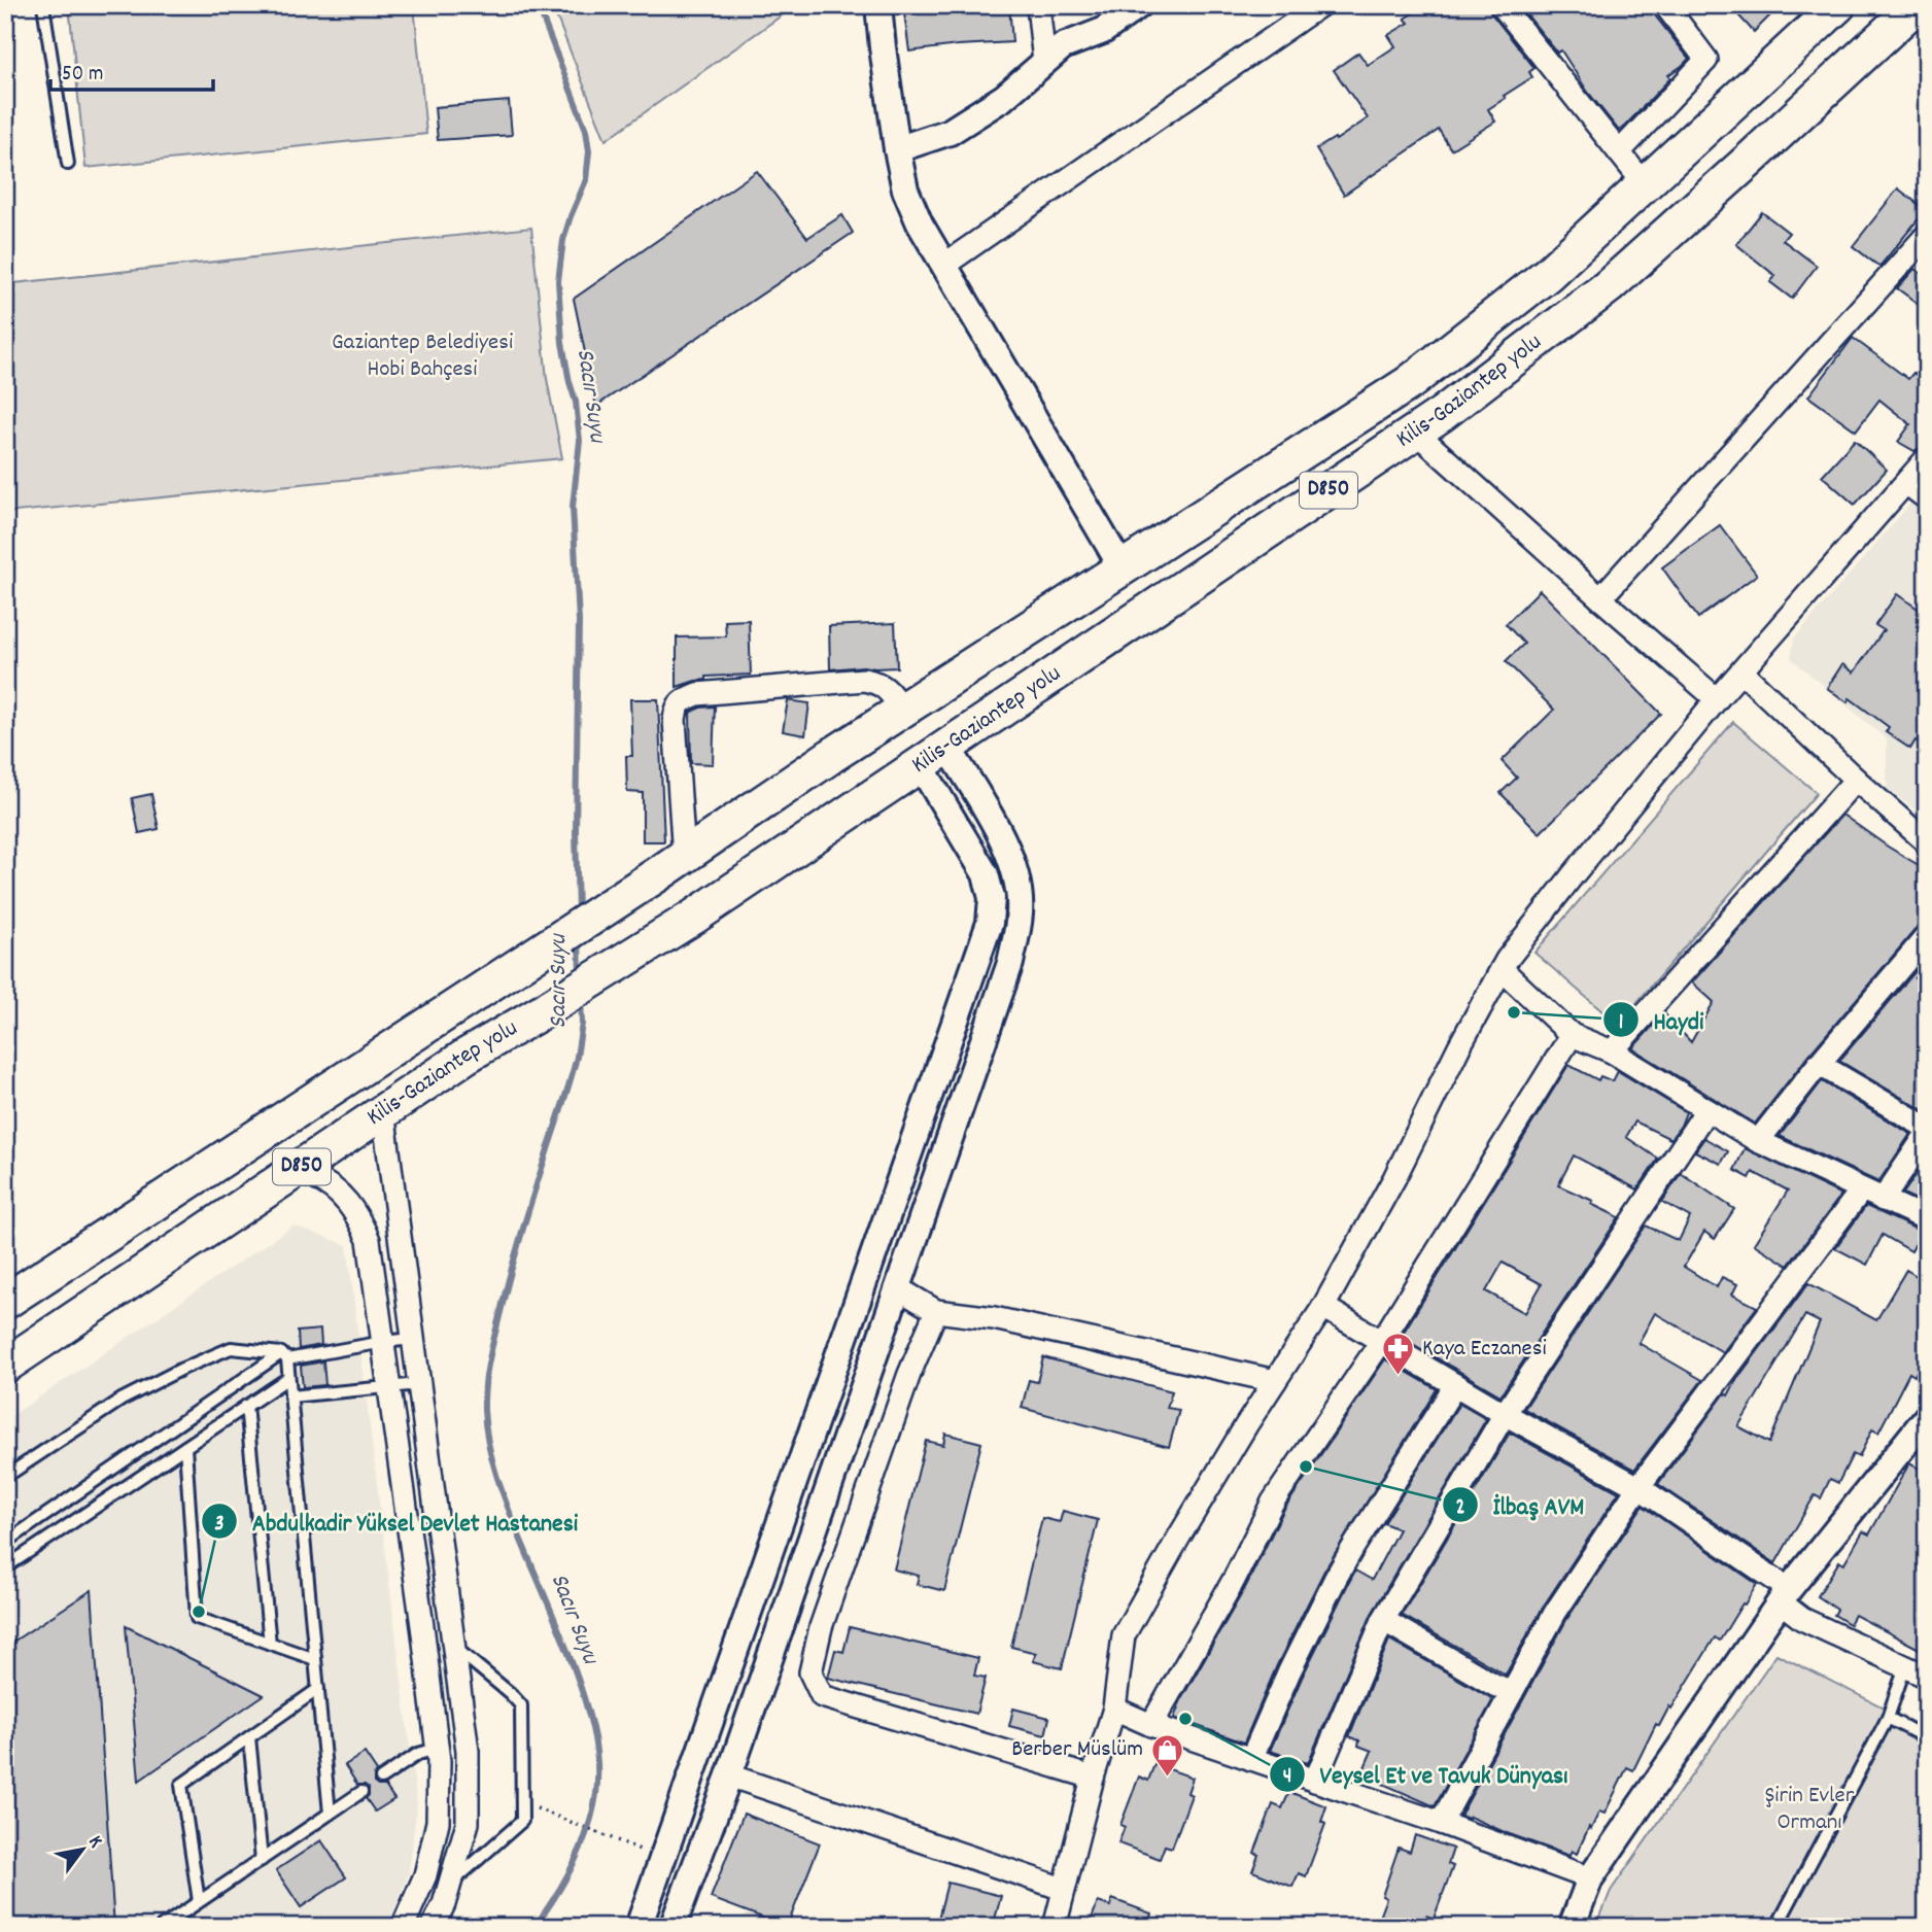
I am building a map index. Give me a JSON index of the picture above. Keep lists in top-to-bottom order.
{
  "streets": {
    "highway": ["Kilis-Gaziantep yolu", "D850"]
  },
  "water": ["Sacır Suyu"],
  "parks": ["Gaziantep Belediyesi Hobi Bahçesi", "Şirin Evler Ormanı"],
  "places": {
    "other": [
      "Haydi",
      "İlbaş AVM",
      "Abdulkadir Yüksel Devlet Hastanesi",
      "Veysel Et ve Tavuk Dünyası"
    ],
    "pharmacy": ["Kaya Eczanesi"],
    "shop": ["Berber Müslüm"]
  },
  "scale_bar": "50 m",
  "north": "top right"
}
